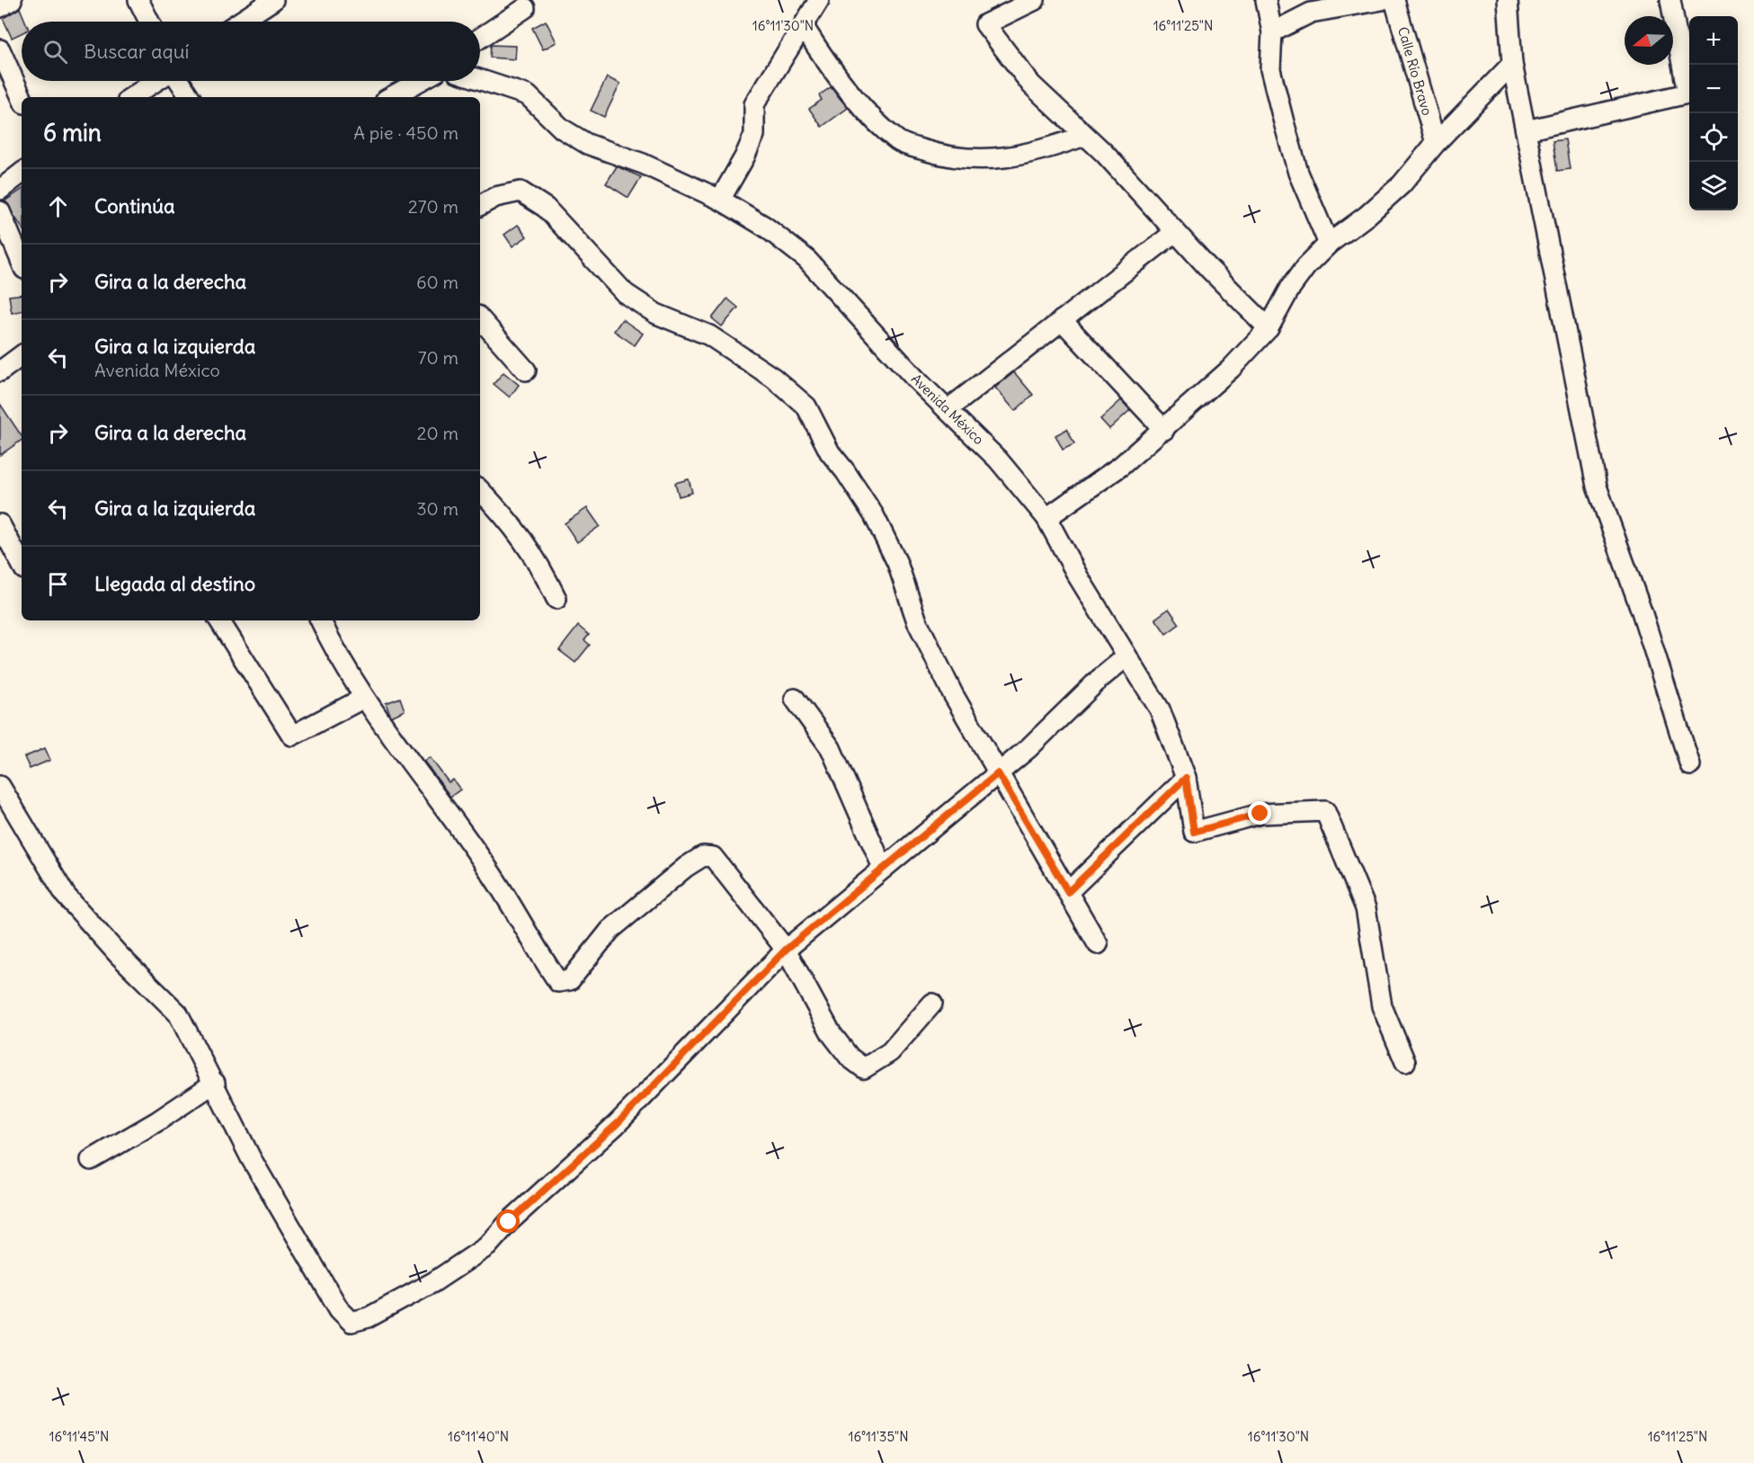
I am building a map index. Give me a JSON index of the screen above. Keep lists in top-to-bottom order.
{
  "streets": {
    "street": ["Calle Río Bravo", "Avenida México"]
  },
  "north": "left",
  "page": {
    "map_buttons": ["+", "−"],
    "search": "Buscar aquí",
    "heading": ["6 min", "A pie · 450 m"],
    "list": [
      ["Continúa", "270 m"],
      ["Gira a la derecha", "60 m"],
      ["Gira a la izquierda", "Avenida México", "70 m"],
      ["Gira a la derecha", "20 m"],
      ["Gira a la izquierda", "30 m"],
      "Llegada al destino"
    ]
  },
  "coordinates": [
    "16°11'30\"N",
    "16°11'25\"N",
    "16°11'45\"N",
    "16°11'40\"N",
    "16°11'35\"N"
  ]
}
